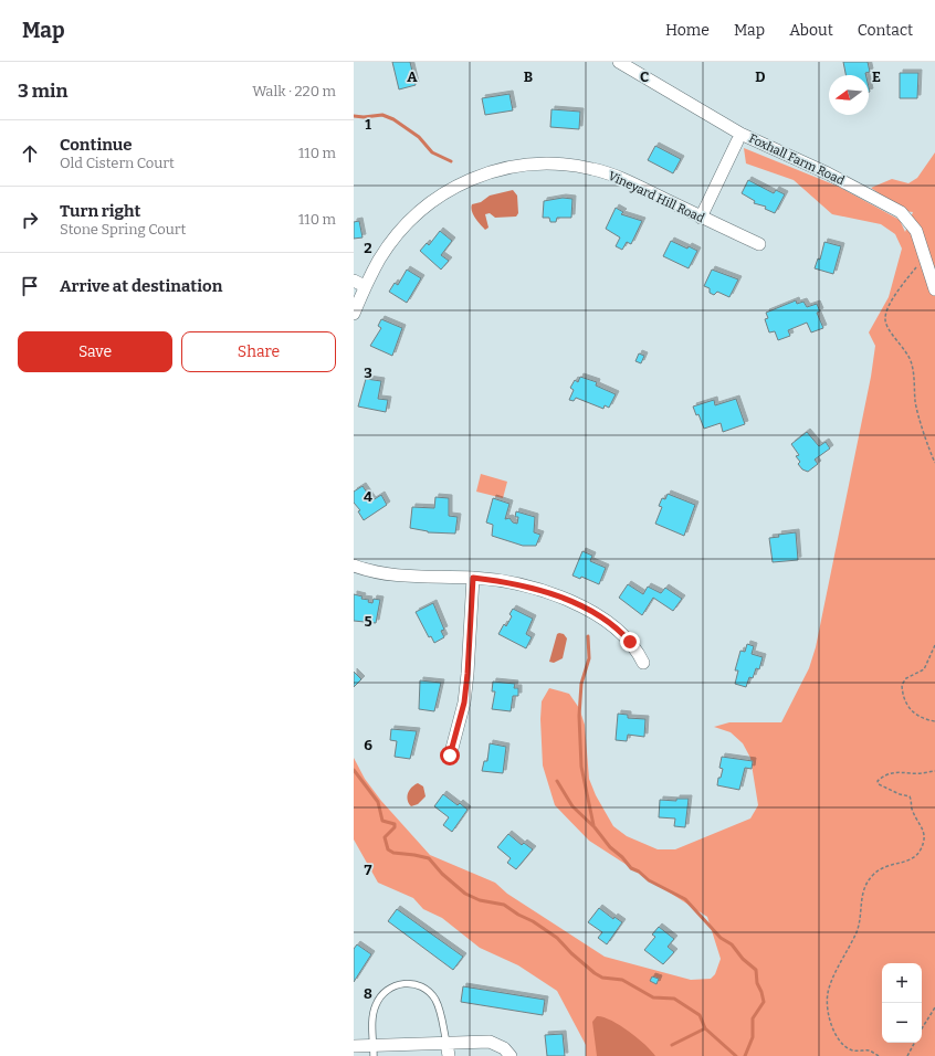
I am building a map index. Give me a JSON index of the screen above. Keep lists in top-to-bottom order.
{
  "streets": {
    "street": ["Foxhall Farm Road", "Vineyard Hill Road"]
  },
  "north": "left",
  "page": {
    "header": "Map",
    "nav": [
      "Home",
      "Map",
      "About",
      "Contact"
    ],
    "heading": ["3 min", "Walk · 220 m"],
    "list": [
      ["Continue", "Old Cistern Court", "110 m"],
      ["Turn right", "Stone Spring Court", "110 m"],
      "Arrive at destination"
    ],
    "buttons": ["Save", "Share"],
    "map_buttons": ["+", "−"]
  },
  "grid": {
    "columns": [
      "A",
      "B",
      "C",
      "D",
      "E"
    ],
    "rows": [
      "1",
      "2",
      "3",
      "4",
      "5",
      "6",
      "7",
      "8"
    ]
  }
}
